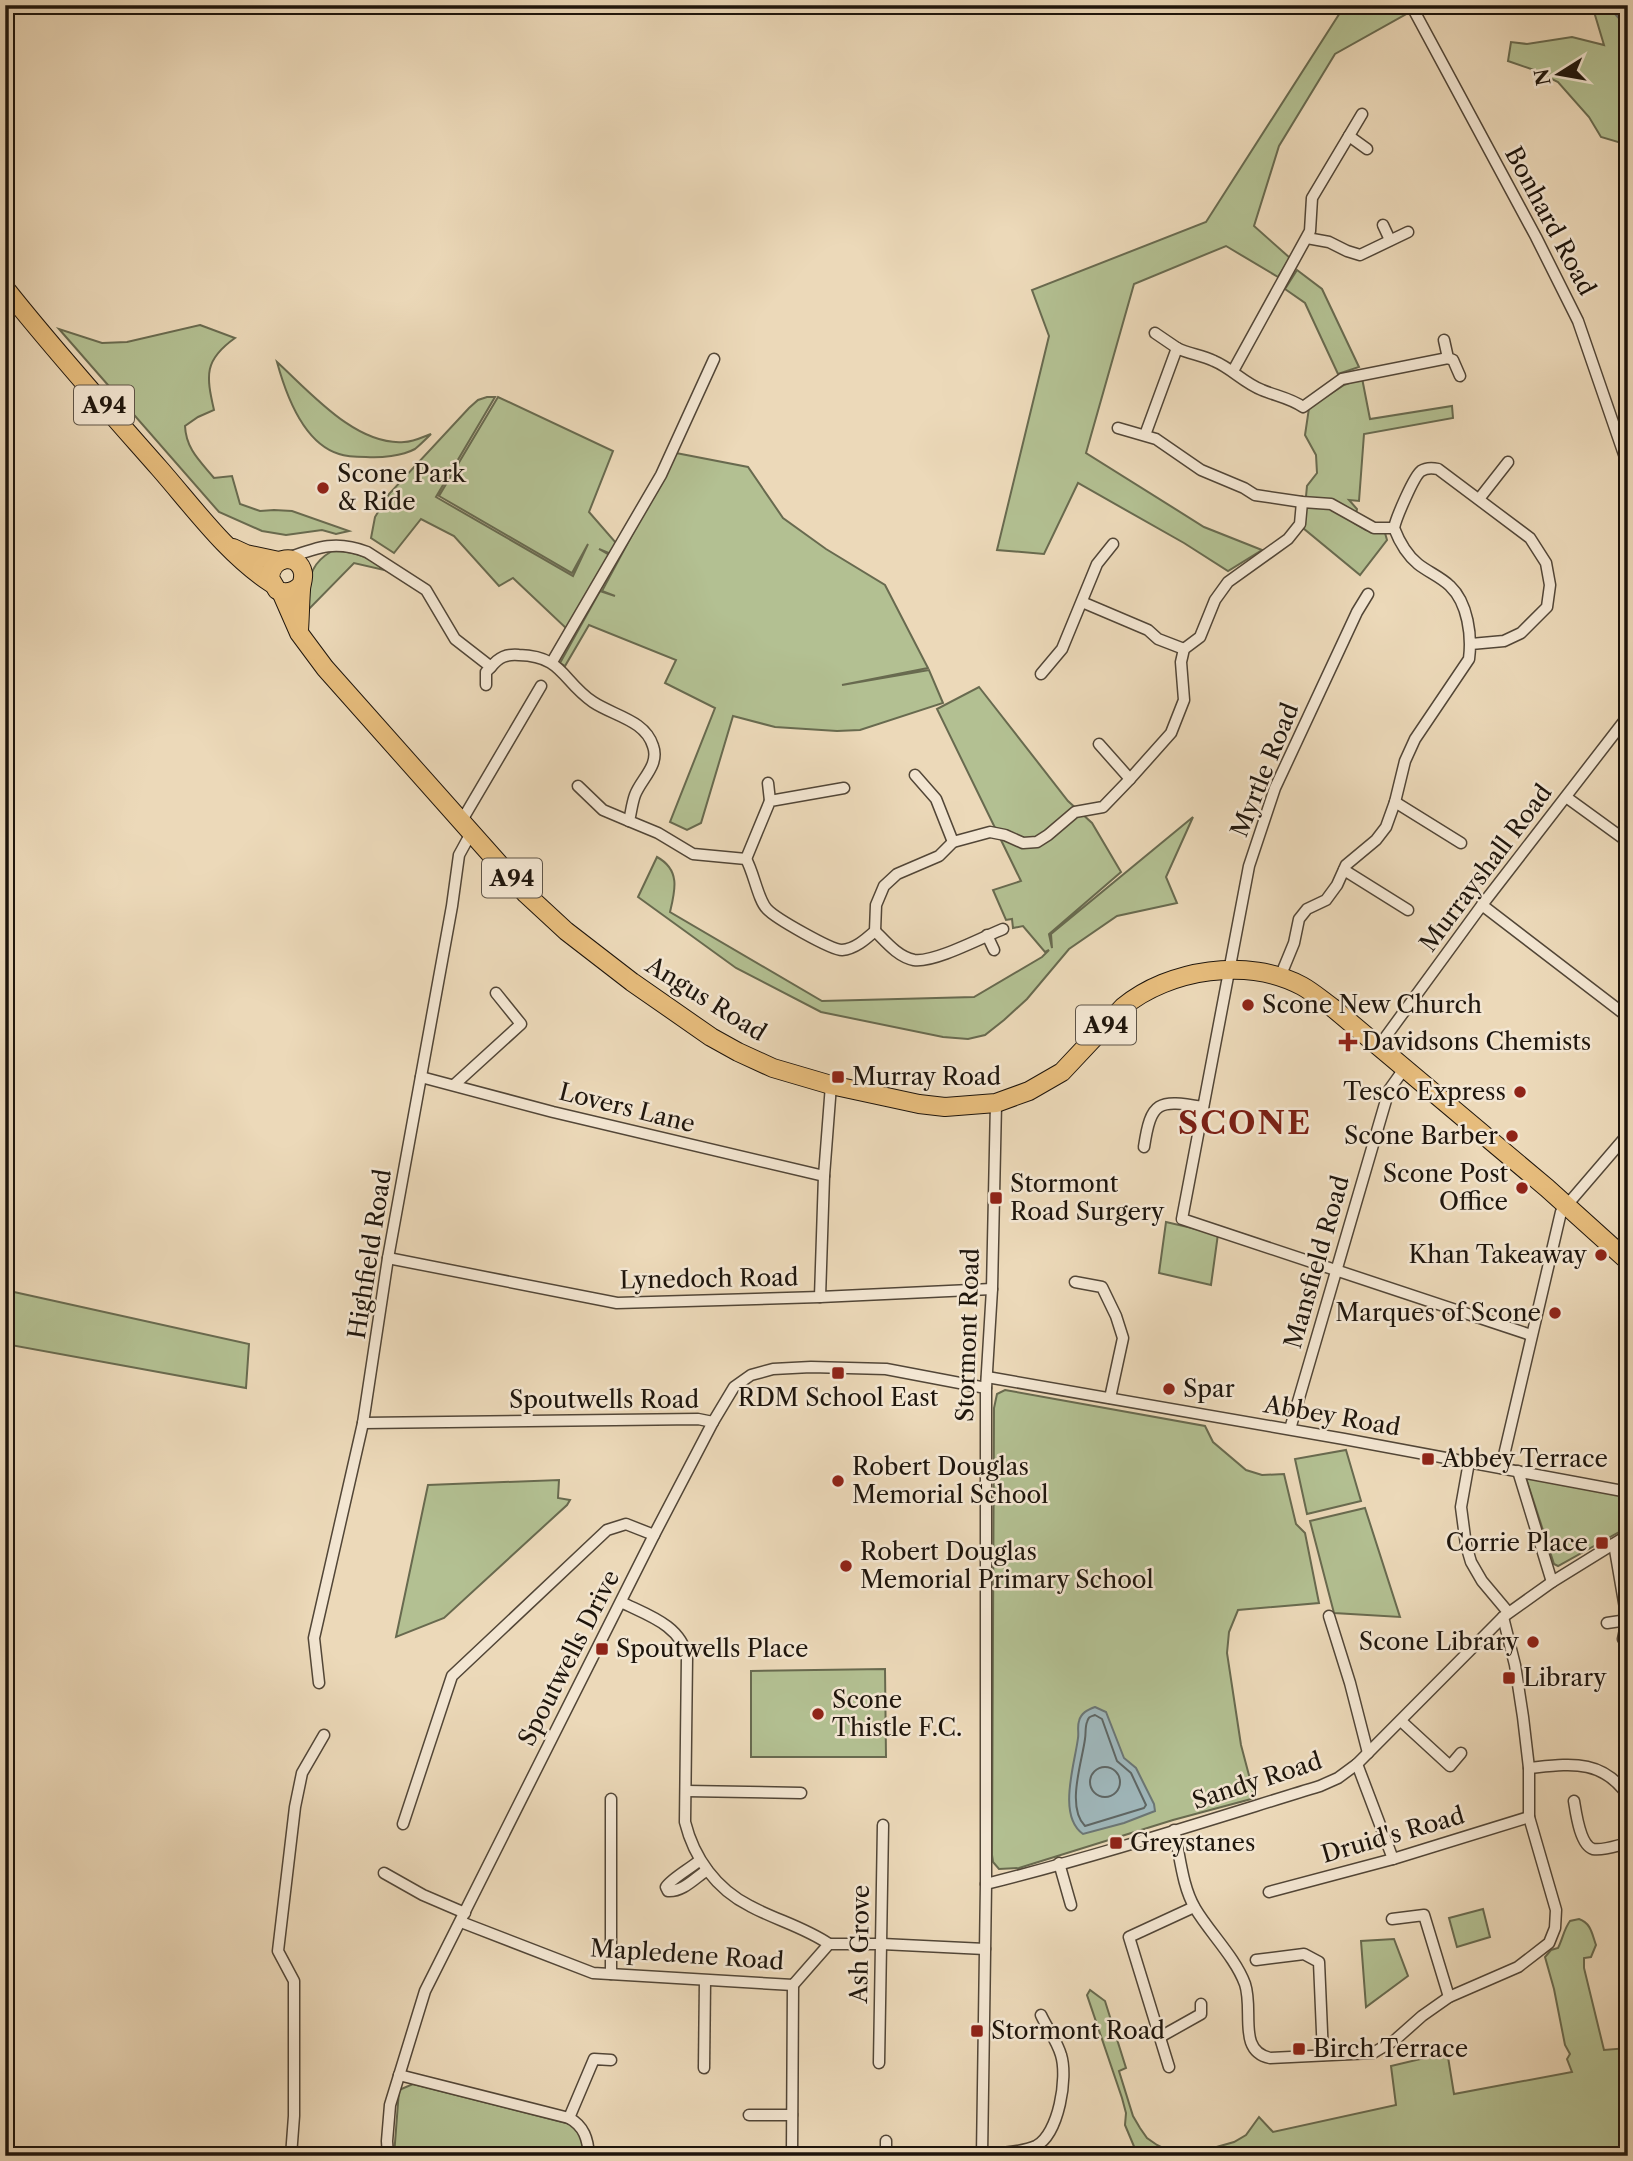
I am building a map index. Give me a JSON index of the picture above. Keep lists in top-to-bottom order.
{
  "streets": {
    "main road": ["A94", "Angus Road"],
    "street": [
      "Bonhard Road",
      "Myrtle Road",
      "Murrayshall Road",
      "Lovers Lane",
      "Highfield Road",
      "Mansfield Road",
      "Lynedoch Road",
      "Stormont Road",
      "Spoutwells Road",
      "Abbey Road",
      "Spoutwells Drive",
      "Sandy Road",
      "Druid's Road",
      "Ash Grove",
      "Mapledene Road"
    ]
  },
  "crossings": [
    ["A94", "Myrtle Road"],
    ["A94", "Murrayshall Road"],
    ["A94", "Angus Road"],
    ["A94", "Mansfield Road"],
    ["Myrtle Road", "Angus Road"],
    ["Myrtle Road", "Mansfield Road"],
    ["Angus Road", "Highfield Road"],
    ["Angus Road", "Stormont Road"],
    ["Lovers Lane", "Highfield Road"],
    ["Highfield Road", "Lynedoch Road"],
    ["Highfield Road", "Spoutwells Road"],
    ["Mansfield Road", "Abbey Road"],
    ["Lynedoch Road", "Stormont Road"],
    ["Stormont Road", "Spoutwells Road"],
    ["Stormont Road", "Abbey Road"],
    ["Stormont Road", "Sandy Road"],
    ["Spoutwells Road", "Abbey Road"],
    ["Spoutwells Road", "Spoutwells Drive"],
    ["Spoutwells Drive", "Mapledene Road"]
  ],
  "districts": ["SCONE"],
  "places": {
    "other": [
      "Scone Park & Ride",
      "Scone New Church",
      "Tesco Express",
      "Scone Barber",
      "Scone Post Office",
      "Khan Takeaway",
      "Marques of Scone",
      "Spar",
      "Robert Douglas Memorial School",
      "Robert Douglas Memorial Primary School",
      "Scone Library",
      "Scone Thistle F.C."
    ],
    "health": ["Davidsons Chemists"],
    "transit": [
      "Murray Road",
      "Stormont Road Surgery",
      "RDM School East",
      "Abbey Terrace",
      "Corrie Place",
      "Spoutwells Place",
      "Library",
      "Greystanes",
      "Stormont Road",
      "Birch Terrace"
    ]
  },
  "north": "left"
}
